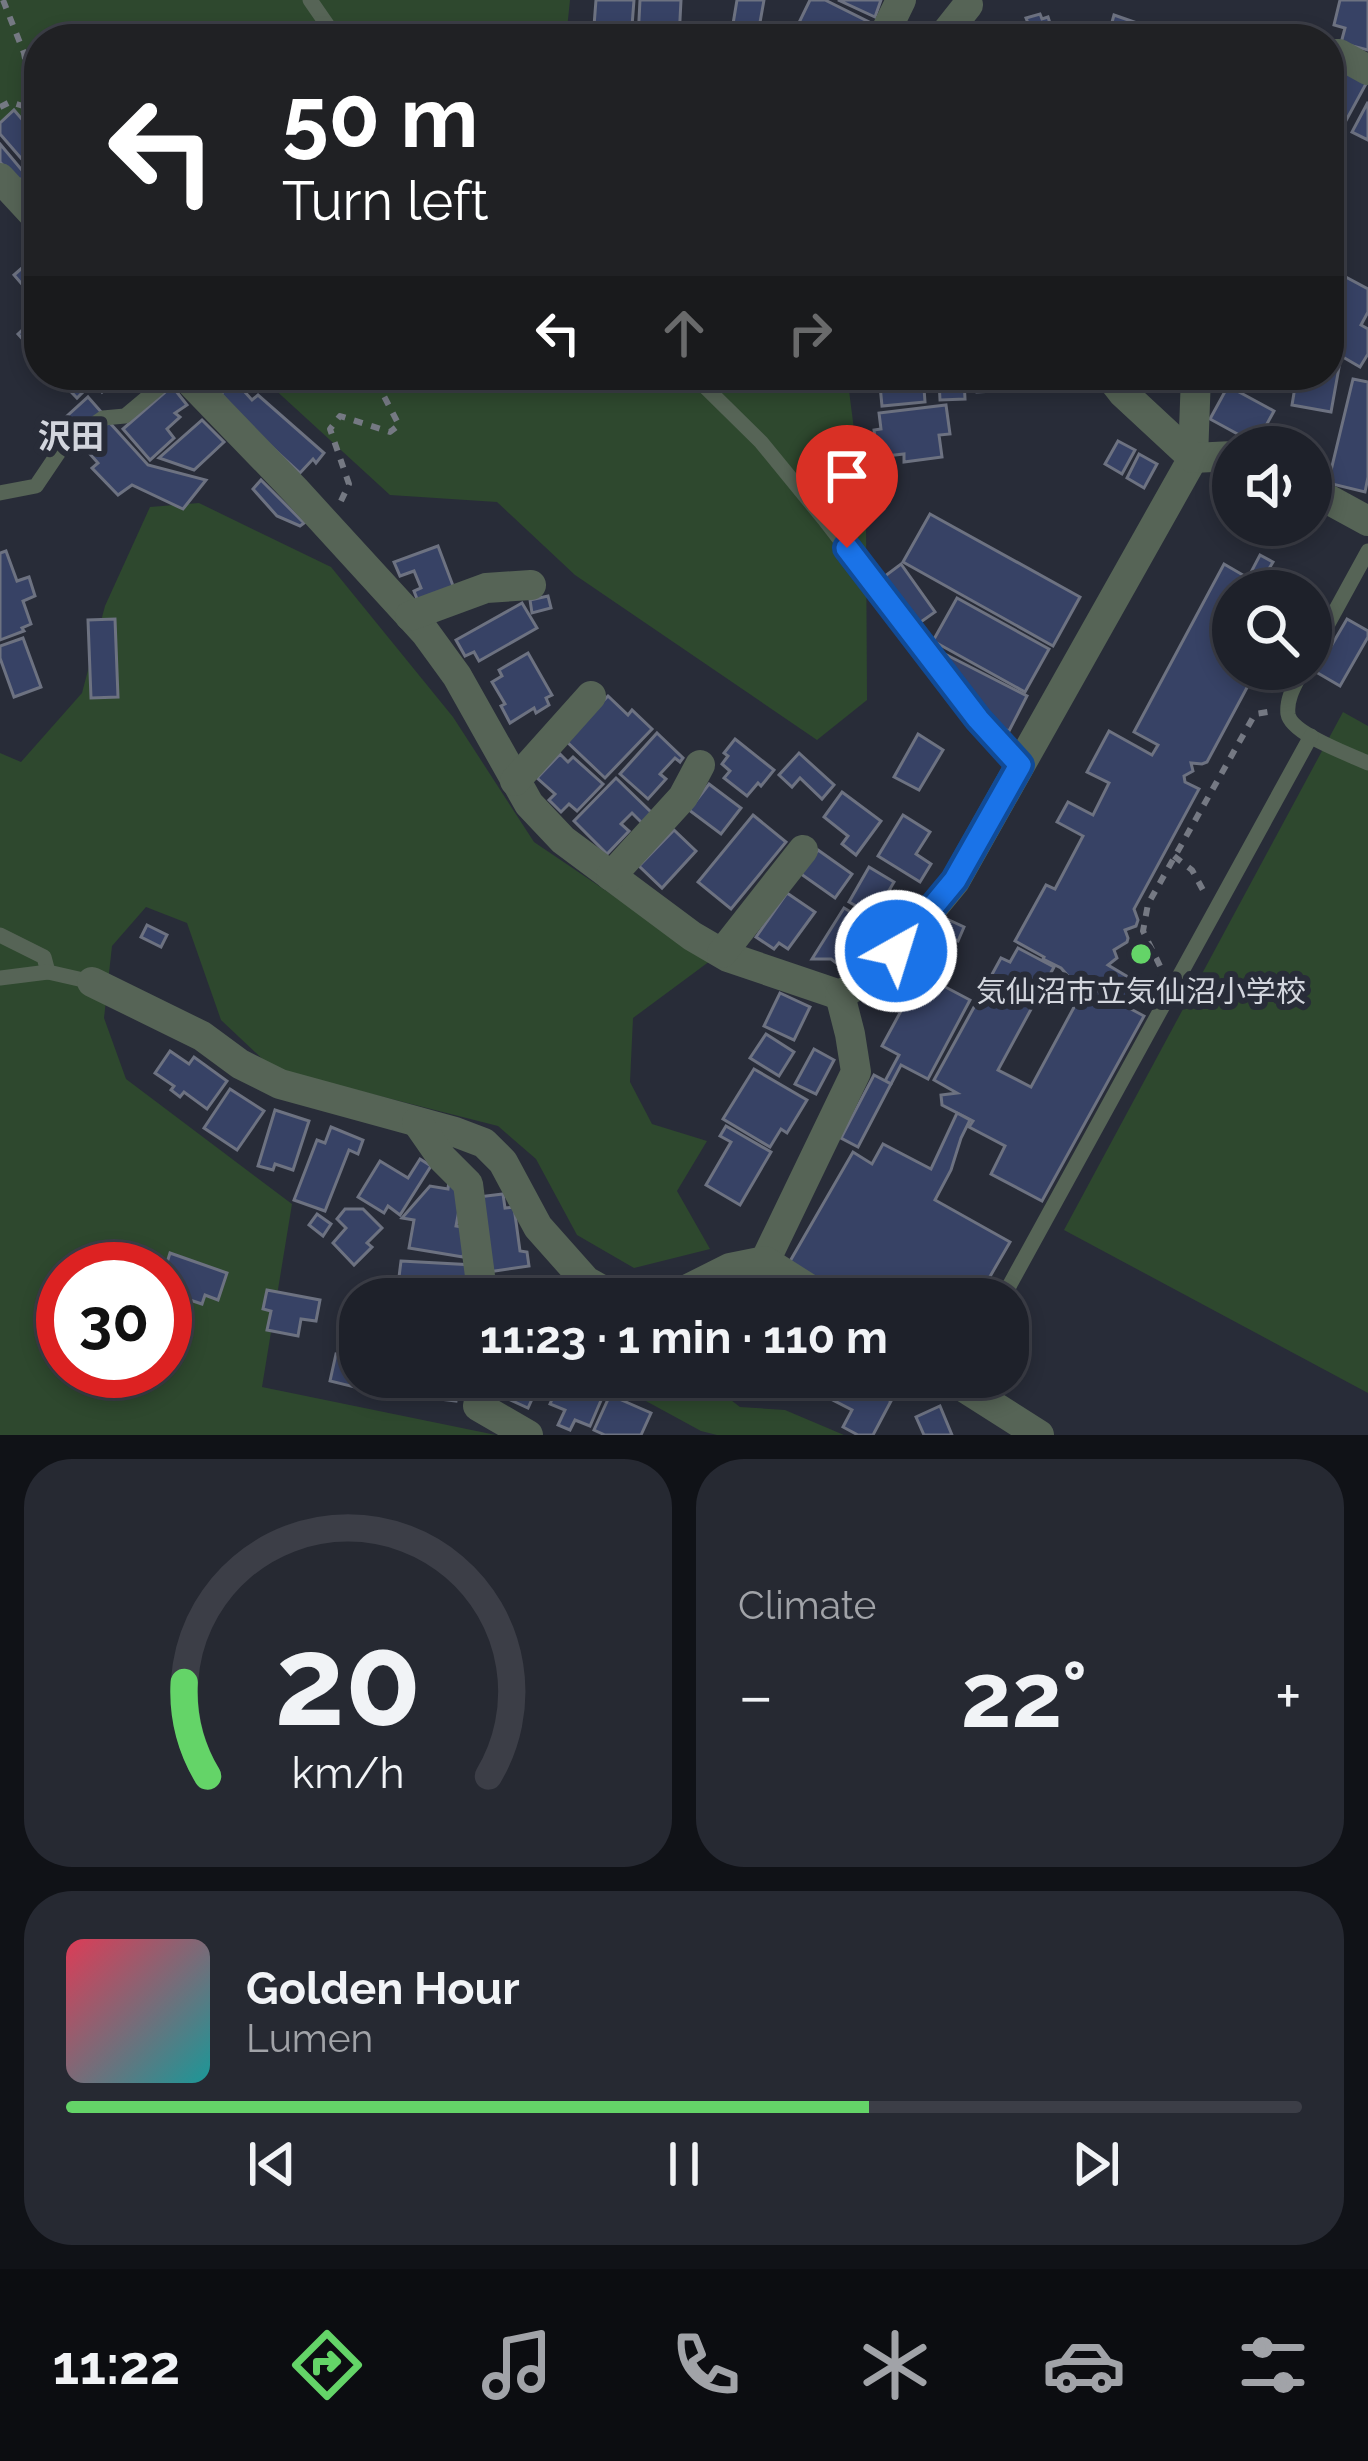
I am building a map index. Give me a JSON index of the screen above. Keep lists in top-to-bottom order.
{
  "districts": ["沢田"],
  "places": ["気仙沼市立気仙沼小学校"],
  "page": {
    "turn": ["50 m", "Turn left"],
    "limit": "30",
    "trip": "11:23 · 1 min · 110 m",
    "tile": "Climate",
    "heat": ["−", "22°", "+"],
    "song": ["Golden Hour", "Lumen"],
    "tabs": "11:22",
    "gauge": ["20", "km/h"]
  }
}
